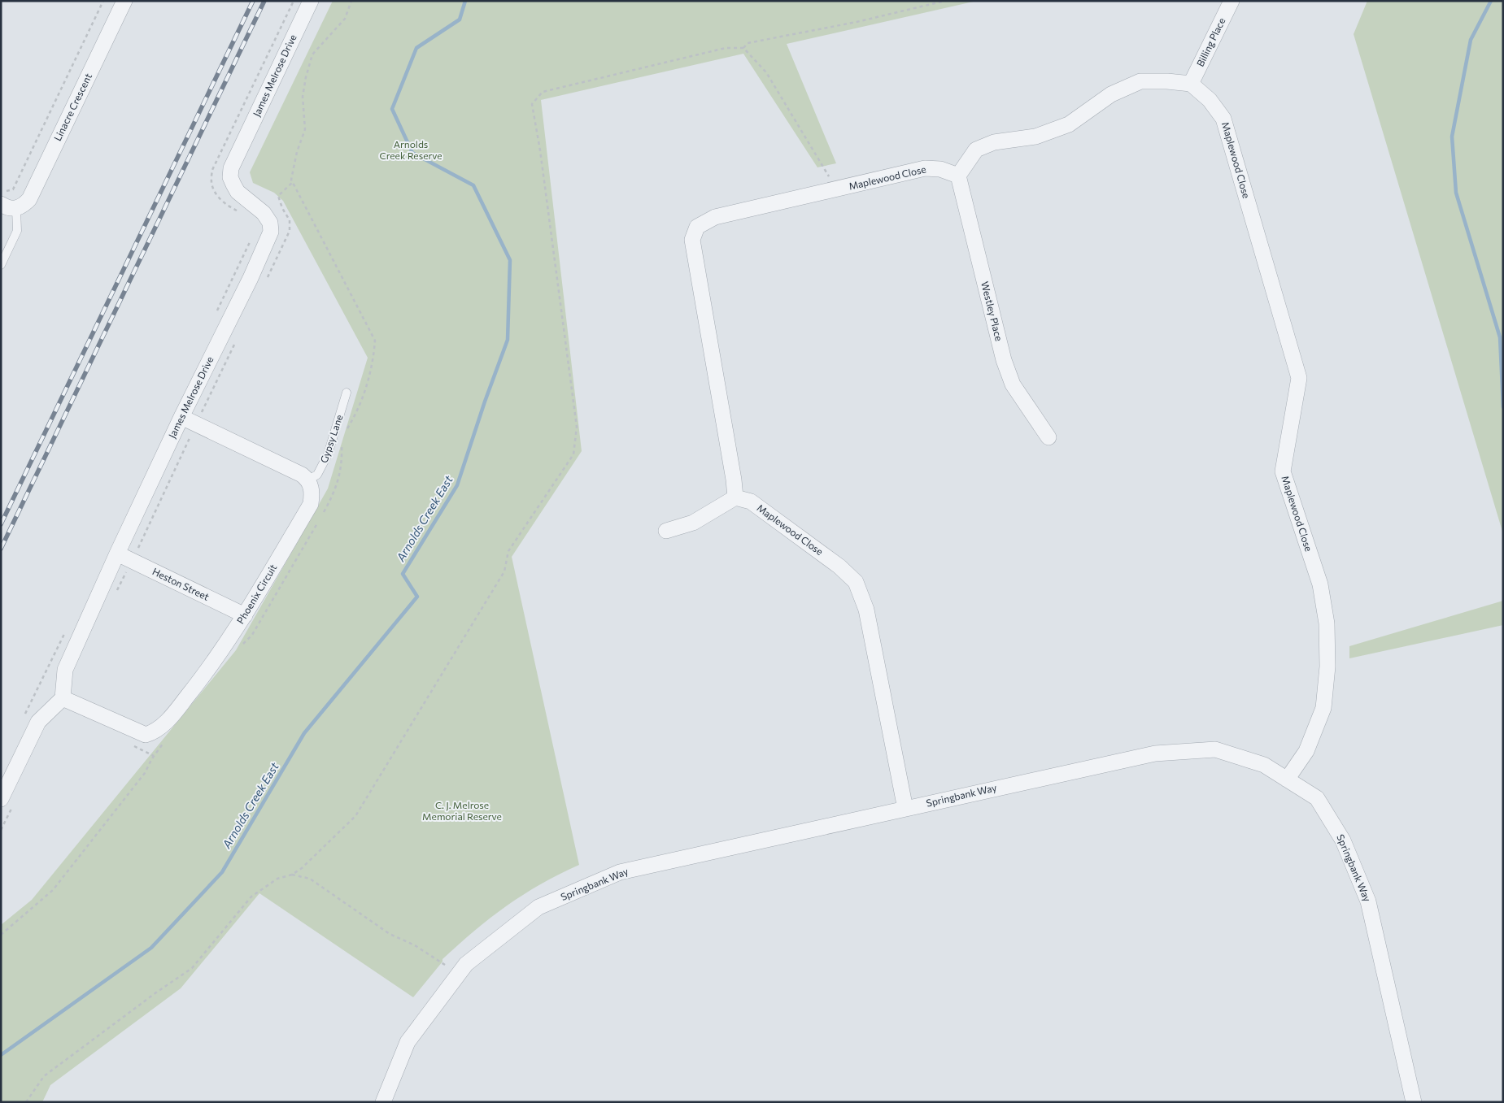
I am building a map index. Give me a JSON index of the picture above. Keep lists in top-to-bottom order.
{
  "streets": {
    "street": [
      "Billing Place",
      "James Melrose Drive",
      "Linacre Crescent",
      "Maplewood Close",
      "Westley Place",
      "Heston Street",
      "Phoenix Circuit",
      "Springbank Way"
    ],
    "lane": ["Gypsy Lane"]
  },
  "crossings": [
    ["Billing Place", "Maplewood Close"],
    ["James Melrose Drive", "Heston Street"],
    ["James Melrose Drive", "Phoenix Circuit"],
    ["Maplewood Close", "Westley Place"],
    ["Maplewood Close", "Springbank Way"],
    ["Gypsy Lane", "Phoenix Circuit"],
    ["Heston Street", "Phoenix Circuit"]
  ],
  "water": ["Arnolds Creek East"],
  "parks": ["Arnolds Creek Reserve", "C. J. Melrose Memorial Reserve"]
}
